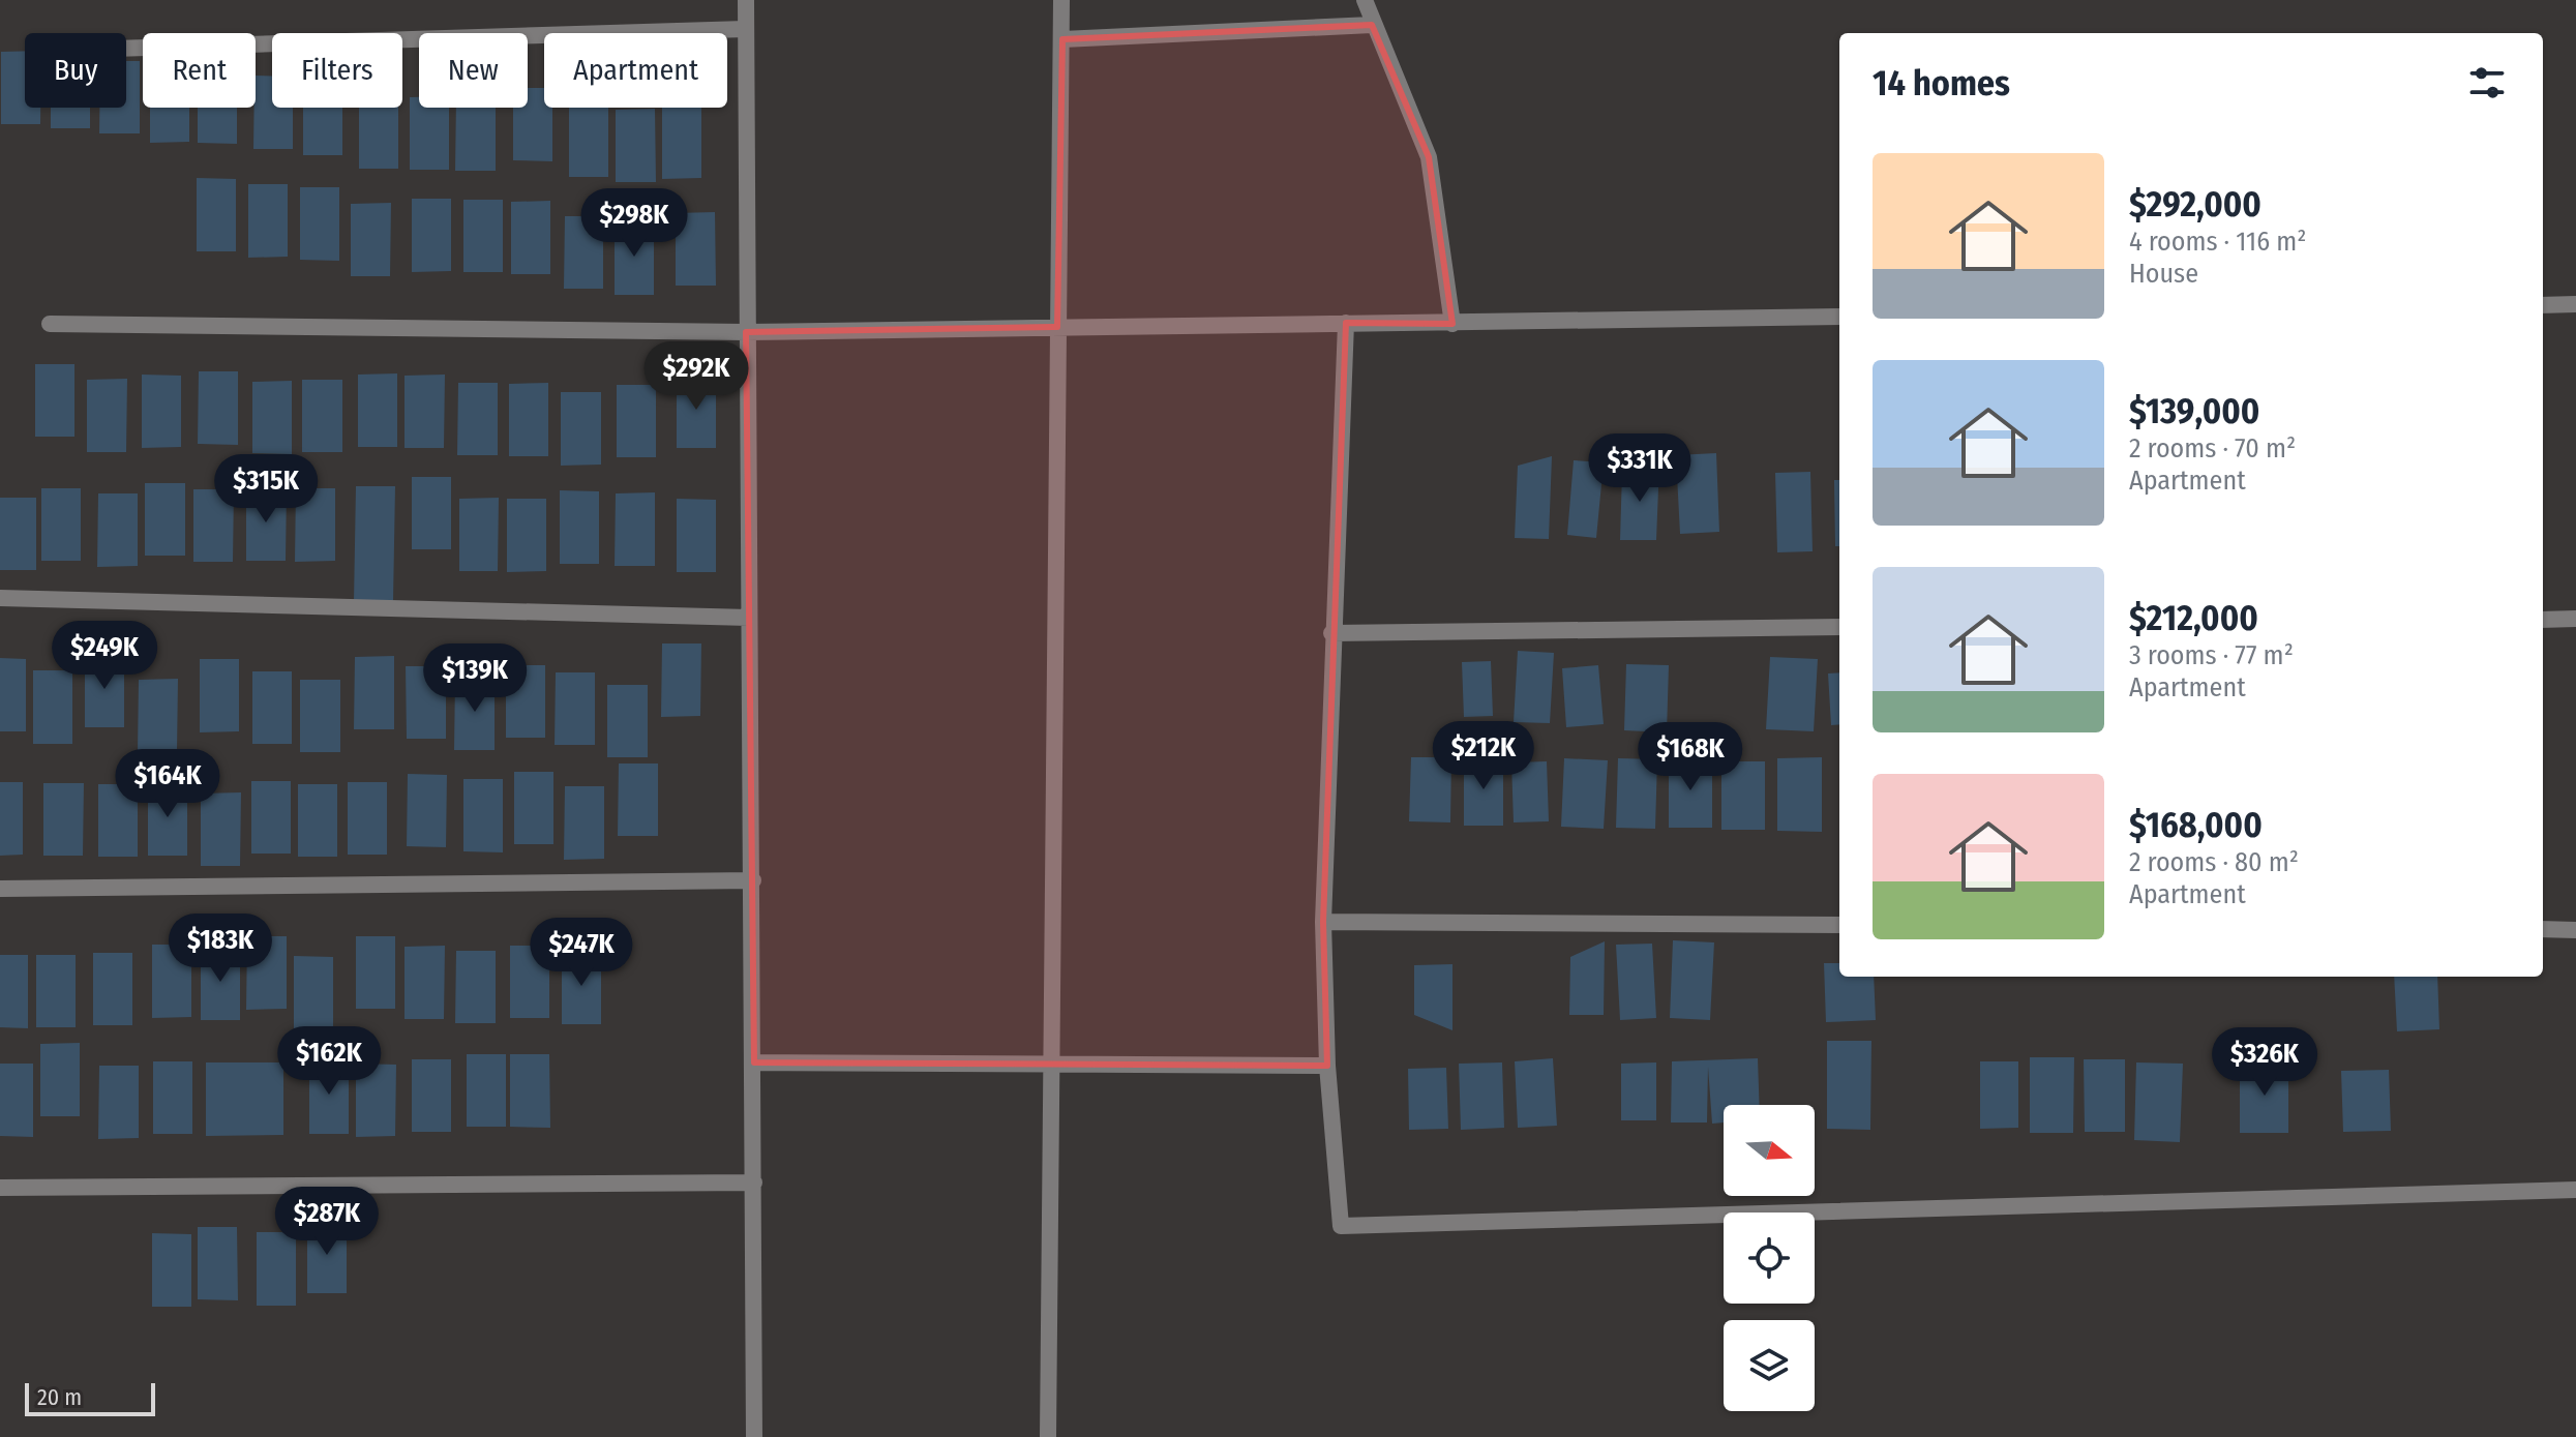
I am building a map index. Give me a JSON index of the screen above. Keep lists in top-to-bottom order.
{
  "scale_bar": "20 m",
  "north": "right",
  "page": {
    "chip": [
      "Buy",
      "Rent",
      "Filters",
      "New",
      "Apartment"
    ],
    "heading": "14 homes",
    "list": [
      {
        "name": "$292,000",
        "note": "4 rooms · 116 m² · House"
      },
      {
        "name": "$139,000",
        "note": "2 rooms · 70 m² · Apartment"
      },
      {
        "name": "$212,000",
        "note": "3 rooms · 77 m² · Apartment"
      },
      {
        "name": "$168,000",
        "note": "2 rooms · 80 m² · Apartment"
      }
    ],
    "price": [
      "$298K",
      "$292K",
      "$331K",
      "$315K",
      "$249K",
      "$139K",
      "$212K",
      "$168K",
      "$164K",
      "$183K",
      "$247K",
      "$162K",
      "$326K",
      "$287K"
    ],
    "scale": "20 m"
  }
}
